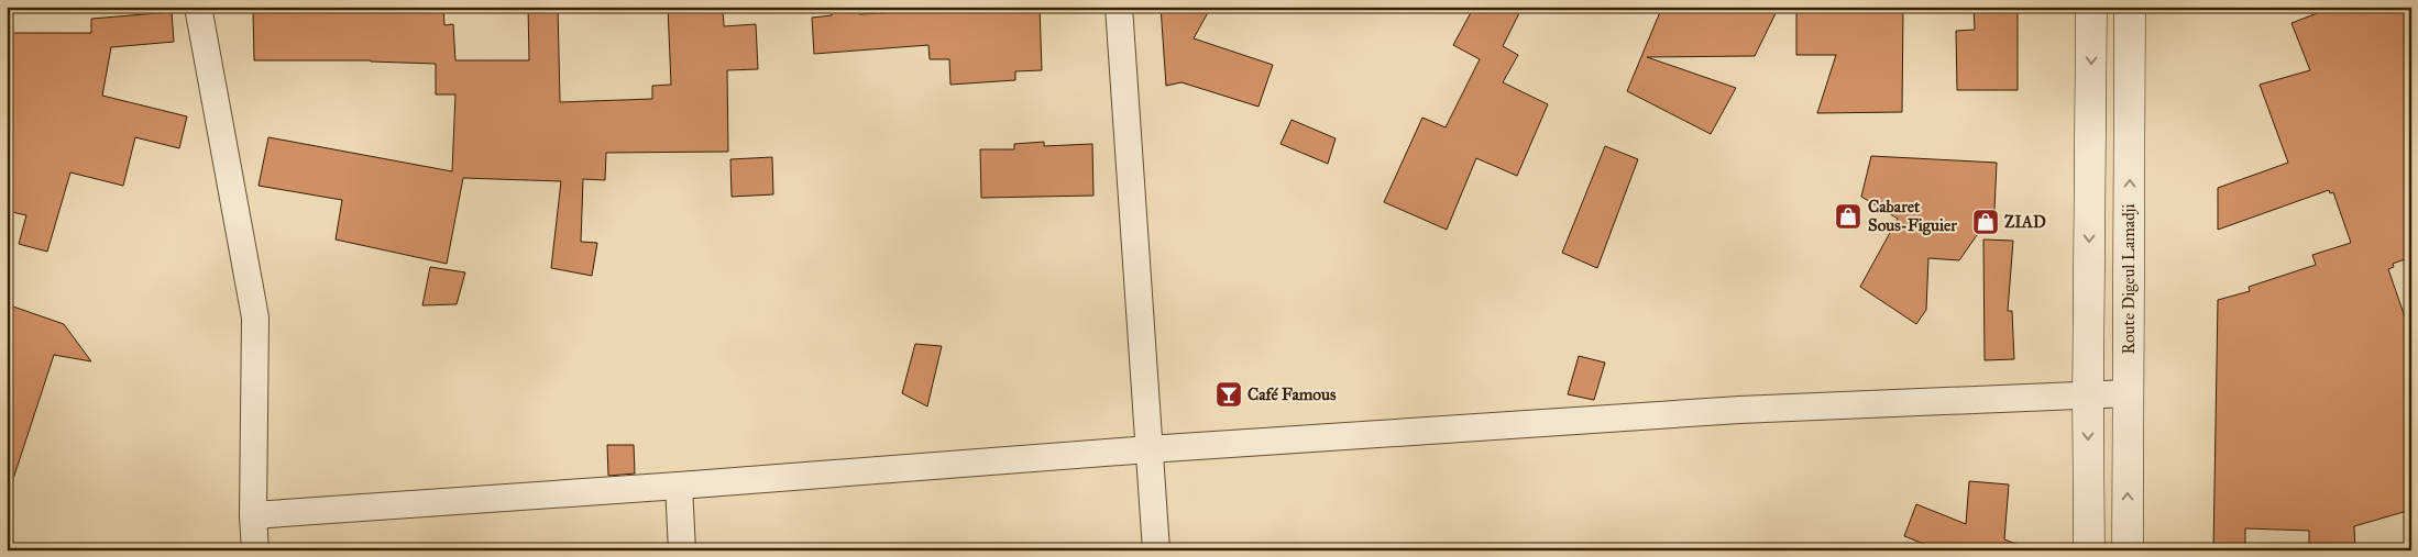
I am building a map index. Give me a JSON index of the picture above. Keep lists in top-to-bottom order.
{
  "streets": {
    "main road": ["Route Digeul Lamadji"]
  },
  "places": {
    "shop": ["Cabaret Sous-Figuier", "ZIAD"],
    "bar": ["Café Famous"]
  }
}
